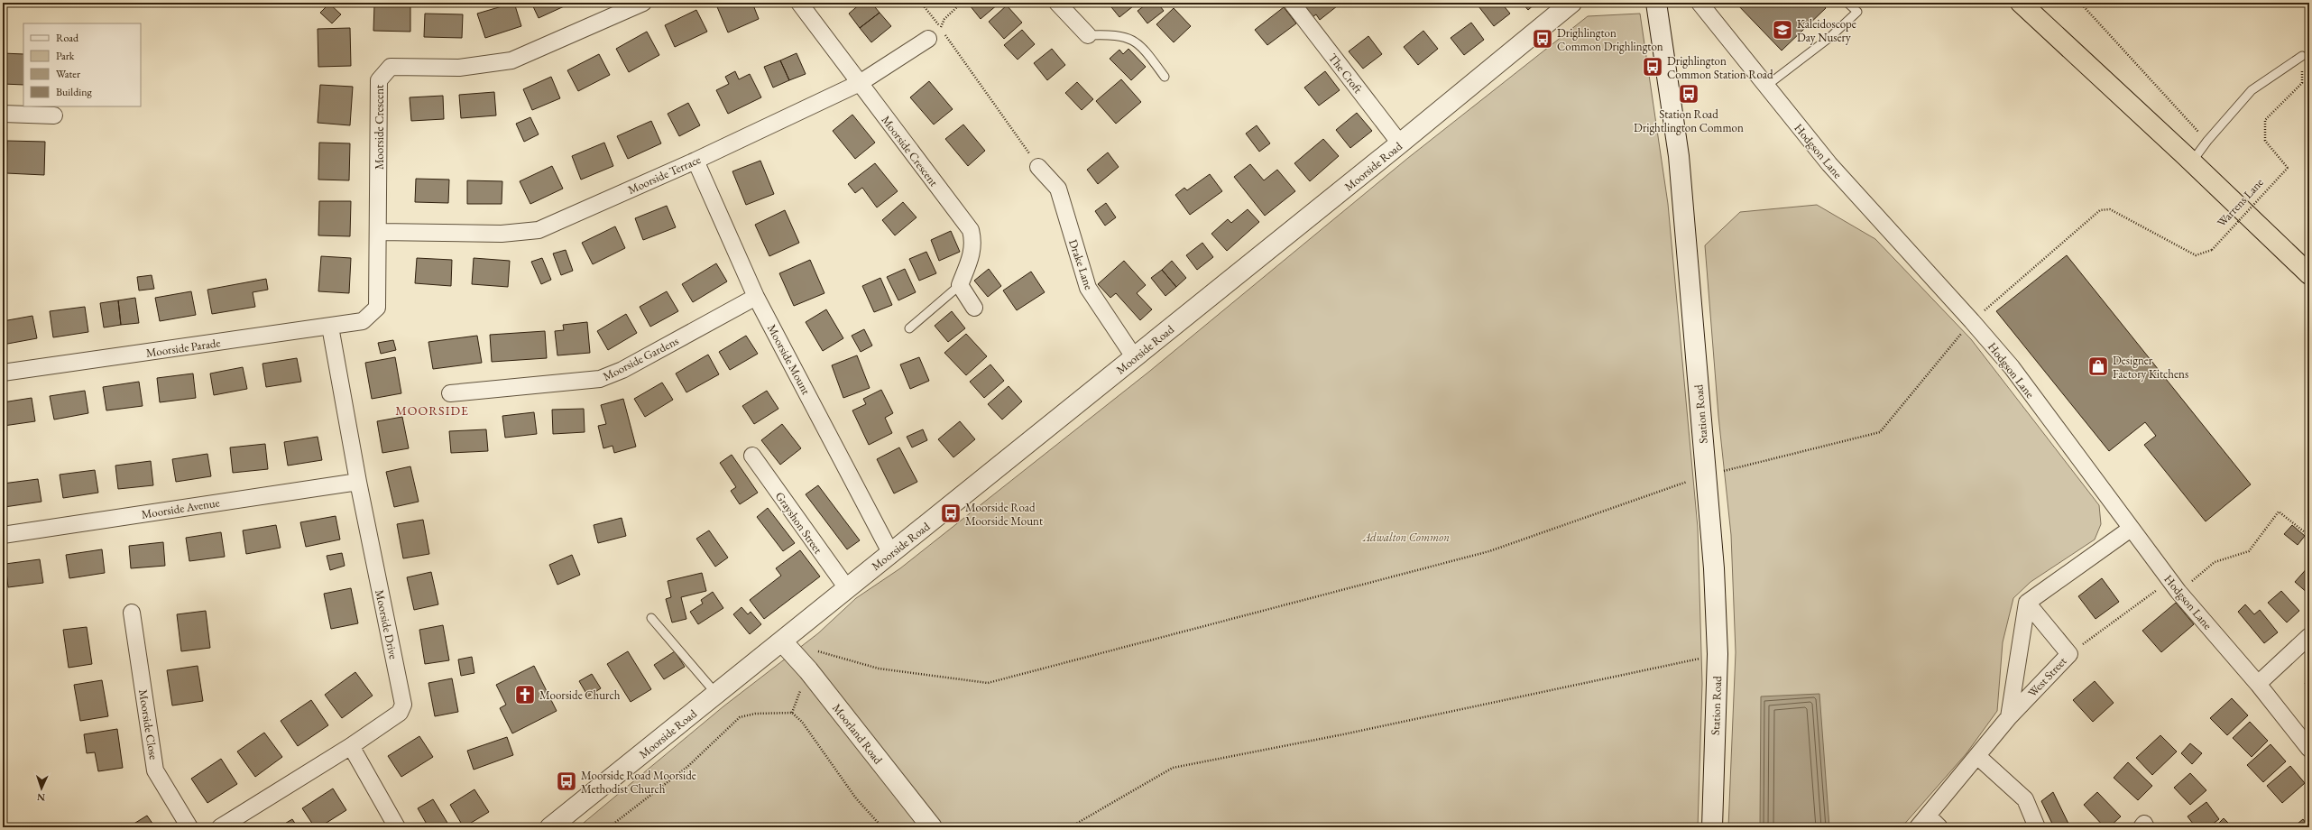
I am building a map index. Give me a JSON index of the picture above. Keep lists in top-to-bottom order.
{
  "streets": {
    "street": [
      "The Croft",
      "Moorside Crescent",
      "Hodgson Lane",
      "Moorside Road",
      "Moorside Terrace",
      "Drake Lane",
      "Moorside Parade",
      "Moorside Gardens",
      "Moorside Mount",
      "Station Road",
      "Moorside Avenue",
      "Grayshon Street",
      "Moorside Drive",
      "West Street",
      "Moorside Close",
      "Moorland Road"
    ],
    "path": ["Warrens Lane"]
  },
  "crossings": [
    ["The Croft", "Moorside Road"],
    ["Moorside Crescent", "Moorside Terrace"],
    ["Moorside Crescent", "Moorside Parade"],
    ["Hodgson Lane", "Warrens Lane"],
    ["Moorside Road", "Drake Lane"],
    ["Moorside Road", "Moorside Mount"],
    ["Moorside Road", "Grayshon Street"],
    ["Moorside Road", "Moorland Road"],
    ["Moorside Terrace", "Moorside Mount"],
    ["Warrens Lane", "Station Road"],
    ["Moorside Parade", "Moorside Drive"],
    ["Moorside Gardens", "Moorside Mount"],
    ["Moorside Avenue", "Moorside Drive"]
  ],
  "districts": ["MOORSIDE"],
  "parks": ["Adwalton Common"],
  "places": {
    "school or university": ["Kaleidoscope Day Nusery"],
    "bus stop": [
      "Drighlington Common Drighlington",
      "Drighlington Common Station Road",
      "Station Road Drightlington Common",
      "Moorside Road Moorside Mount",
      "Moorside Road Moorside Methodist Church"
    ],
    "shop": ["Designer Factory Kitchens"],
    "church": ["Moorside Church"]
  },
  "legend": [
    "Road",
    "Park",
    "Water",
    "Building"
  ],
  "north": "bottom"
}
